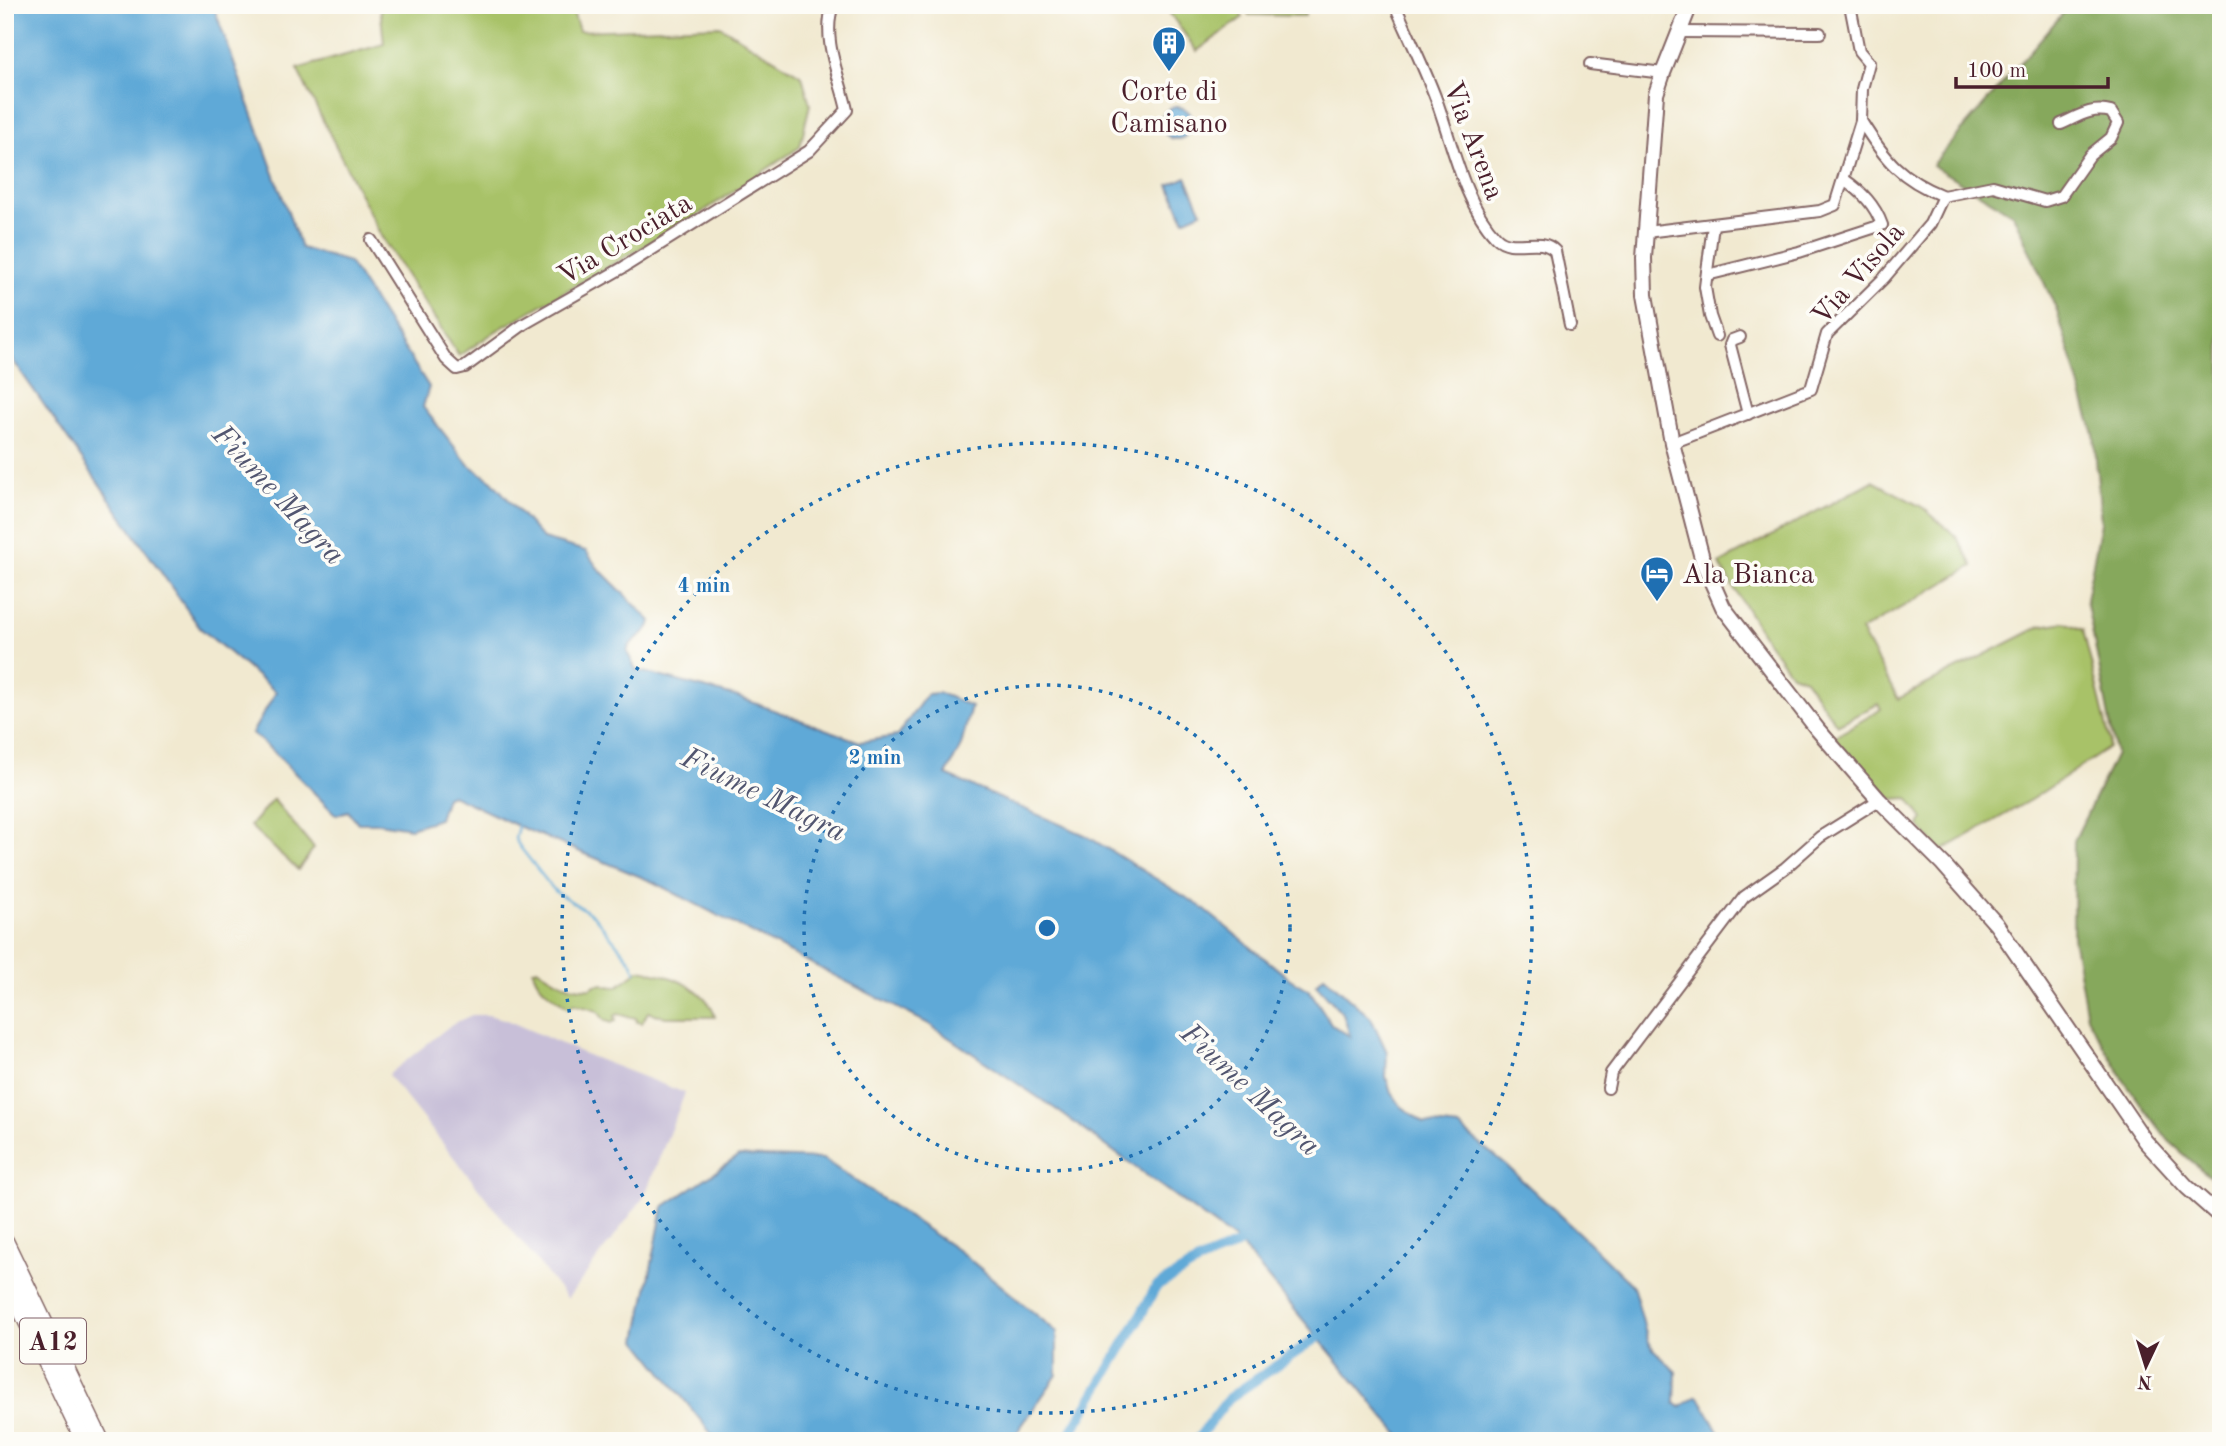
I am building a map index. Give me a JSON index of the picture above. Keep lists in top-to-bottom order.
{
  "streets": {
    "highway": ["A12"],
    "street": ["Via Arena", "Via Crociata", "Via Visola"]
  },
  "water": ["Fiume Magra"],
  "places": {
    "building": ["Corte di Camisano"],
    "hotel": ["Ala Bianca"]
  },
  "scale_bar": "100 m",
  "north": "bottom",
  "rings": ["4 min", "2 min"]
}
